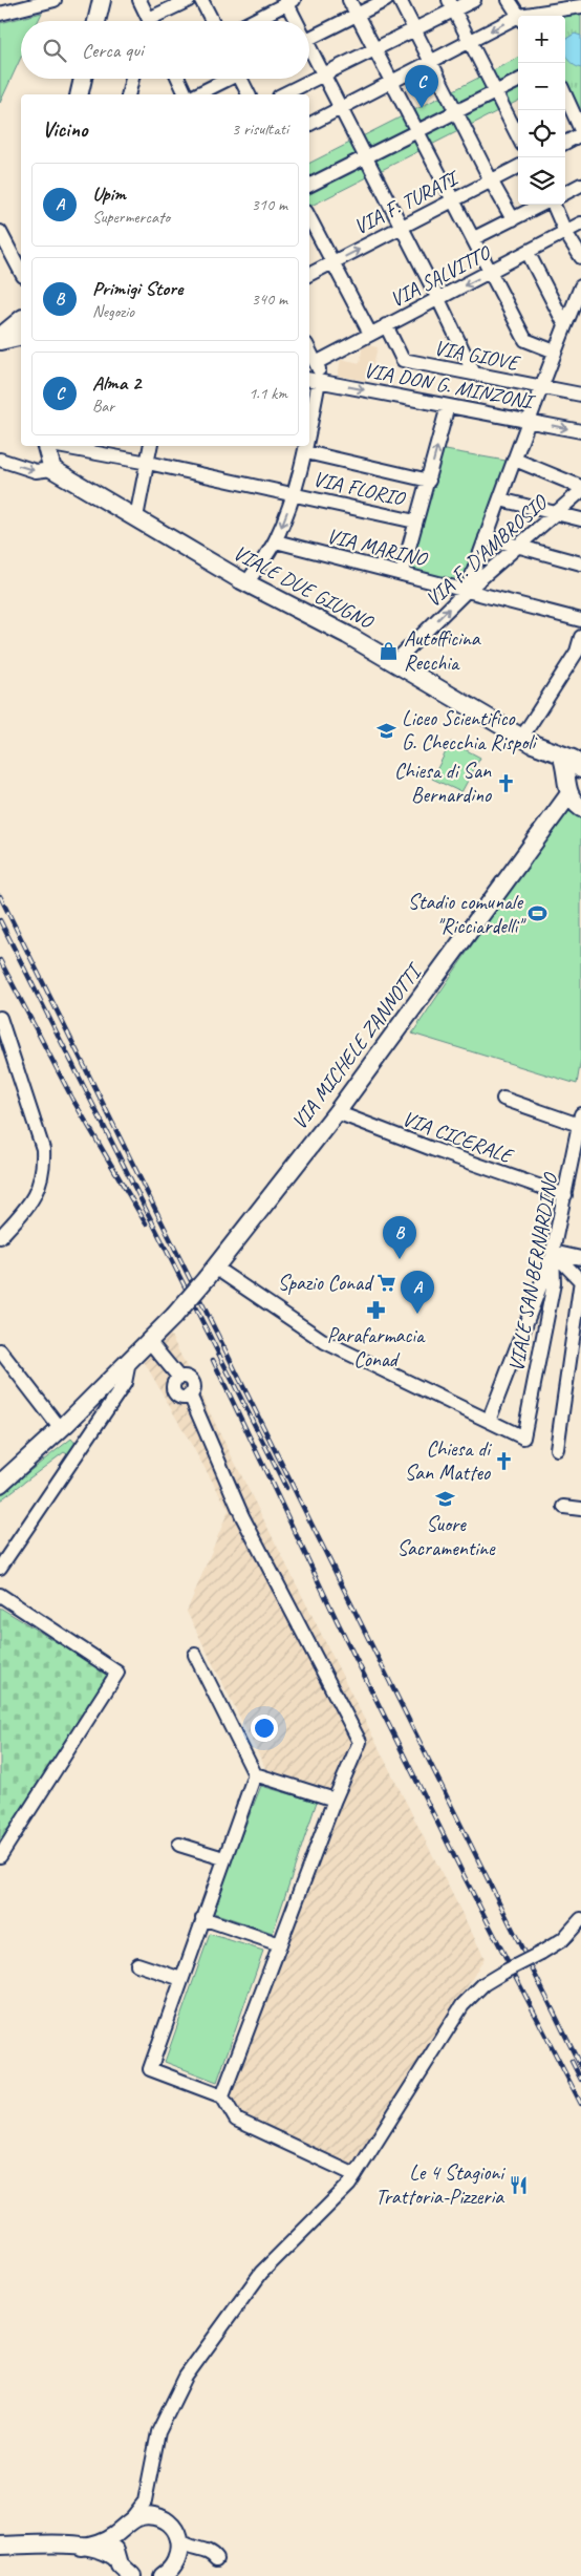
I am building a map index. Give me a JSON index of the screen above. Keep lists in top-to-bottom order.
{
  "streets": {
    "main road": ["VIALE DUE GIUGNO", "VIA MICHELE ZANNOTTI"],
    "street": [
      "VIA F. TURATI",
      "VIA SALVITTO",
      "VIA GIOVE",
      "VIA DON G. MINZONI",
      "VIA FLORIO",
      "VIA MARINO",
      "VIA F. D'AMBROSIO",
      "VIA CICERALE",
      "VIALE SAN BERNARDINO"
    ]
  },
  "crossings": [
    ["VIA SALVITTO", "VIA GIOVE"],
    ["VIA MARINO", "VIA F. D'AMBROSIO"],
    ["VIA F. D'AMBROSIO", "VIALE DUE GIUGNO"],
    ["VIA MICHELE ZANNOTTI", "VIA CICERALE"],
    ["VIA CICERALE", "VIALE SAN BERNARDINO"]
  ],
  "one_way": ["VIA F. D'AMBROSIO"],
  "places": {
    "shop": ["Autofficina Recchia"],
    "school or university": ["Liceo Scientifico G. Checchia Rispoli", "Suore Sacramentine"],
    "church": ["Chiesa di San Bernardino", "Chiesa di San Matteo"],
    "sports": ["Stadio comunale \"Ricciardelli\""],
    "supermarket": ["Spazio Conad"],
    "pharmacy": ["Parafarmacia Conad"],
    "restaurant": ["Le 4 Stagioni Trattoria-Pizzeria"]
  },
  "page": {
    "map_buttons": ["+", "−"],
    "search": "Cerca qui",
    "pins": ["C", "B", "A"],
    "heading": ["Vicino", "3 risultati"],
    "list": [
      {
        "mark": "A",
        "name": "Upim",
        "note": "Supermercato",
        "value": "310 m"
      },
      {
        "mark": "B",
        "name": "Primigi Store",
        "note": "Negozio",
        "value": "340 m"
      },
      {
        "mark": "C",
        "name": "Alma 2",
        "note": "Bar",
        "value": "1.1 km"
      }
    ]
  }
}
